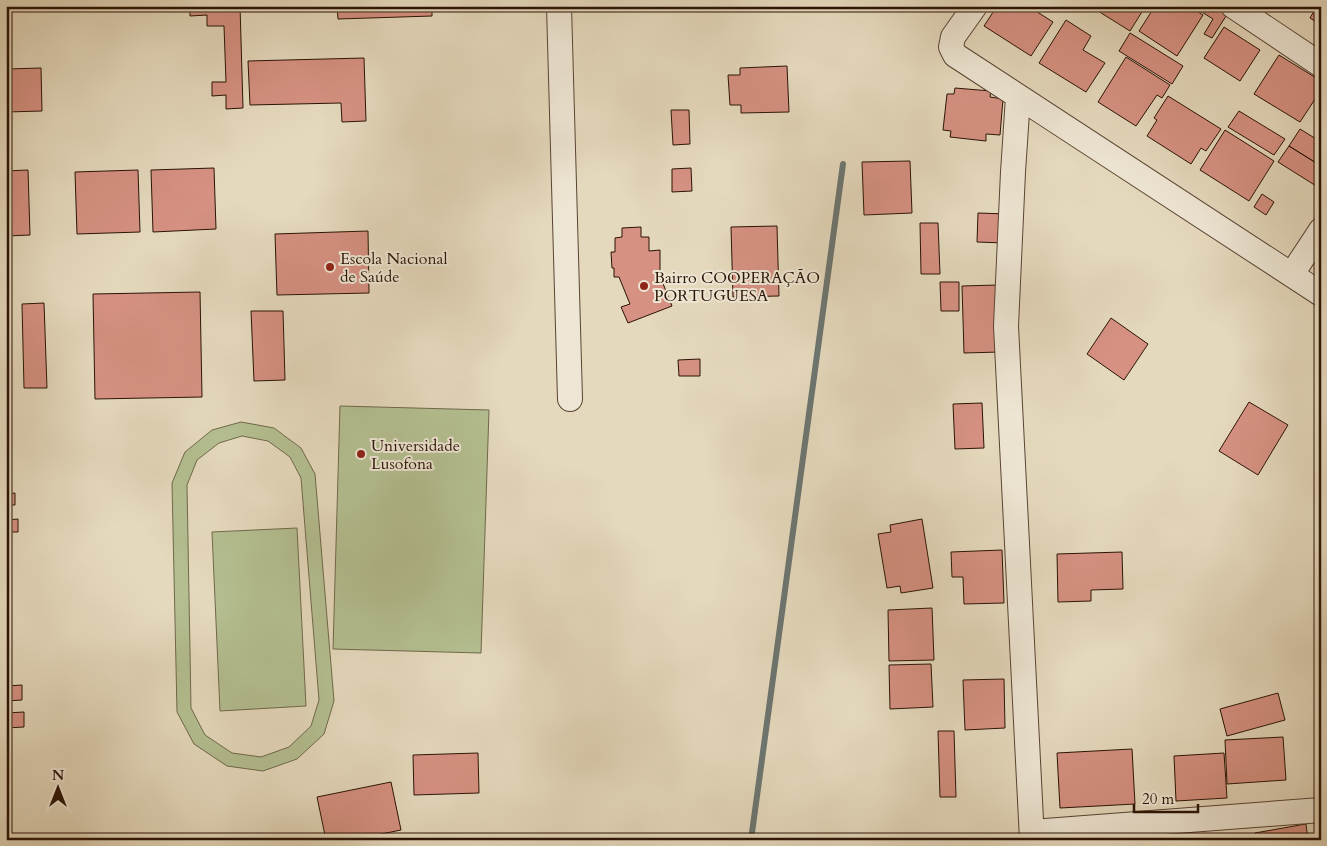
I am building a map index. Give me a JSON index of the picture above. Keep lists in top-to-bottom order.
{
  "places": ["Escola Nacional de Saúde", "Bairro COOPERAÇÃO PORTUGUESA", "Universidade Lusofona"],
  "scale_bar": "20 m",
  "north": "top"
}
